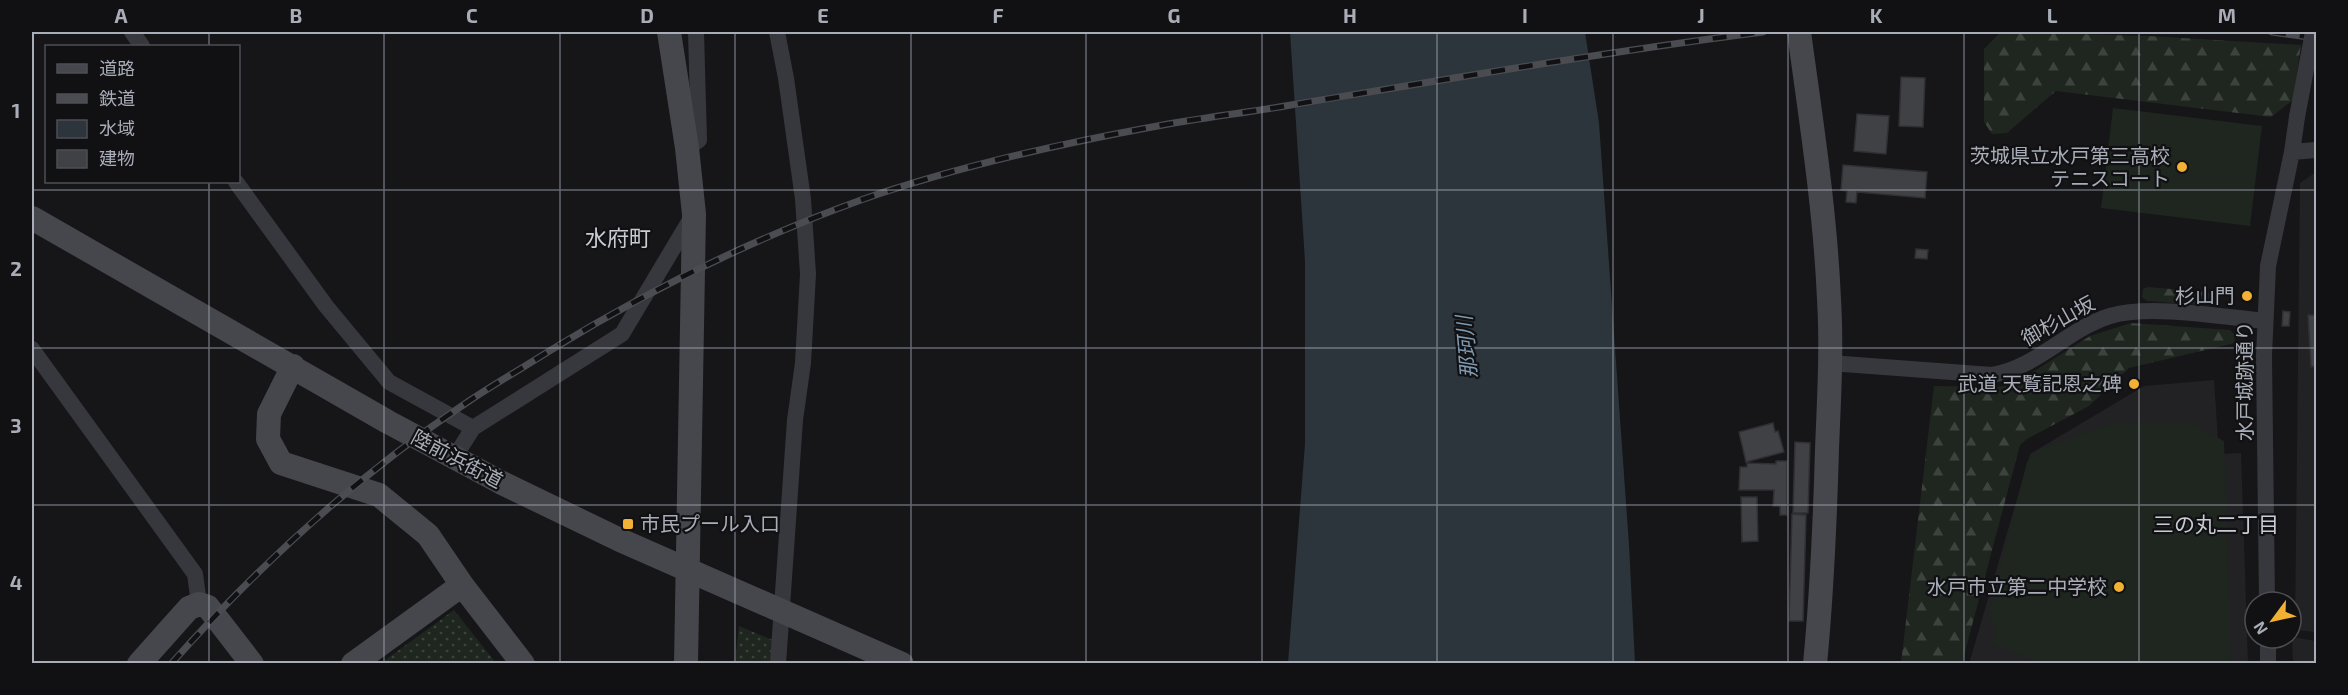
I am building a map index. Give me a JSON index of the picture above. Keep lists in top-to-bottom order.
{
  "streets": {
    "street": ["御杉山坂", "水戸城跡通り", "陸前浜街道"]
  },
  "crossings": [
    ["御杉山坂", "水戸城跡通り"]
  ],
  "districts": ["水府町", "三の丸二丁目"],
  "water": ["那珂川"],
  "places": {
    "other": [
      "茨城県立水戸第三高校 テニスコート",
      "杉山門",
      "武道 天覧記恩之碑",
      "水戸市立第二中学校"
    ],
    "transit": ["市民プール入口"]
  },
  "legend": [
    "道路",
    "鉄道",
    "水域",
    "建物"
  ],
  "north": "bottom left",
  "grid": {
    "columns": [
      "A",
      "B",
      "C",
      "D",
      "E",
      "F",
      "G",
      "H",
      "I",
      "J",
      "K",
      "L",
      "M"
    ],
    "rows": [
      "1",
      "2",
      "3",
      "4"
    ]
  }
}
